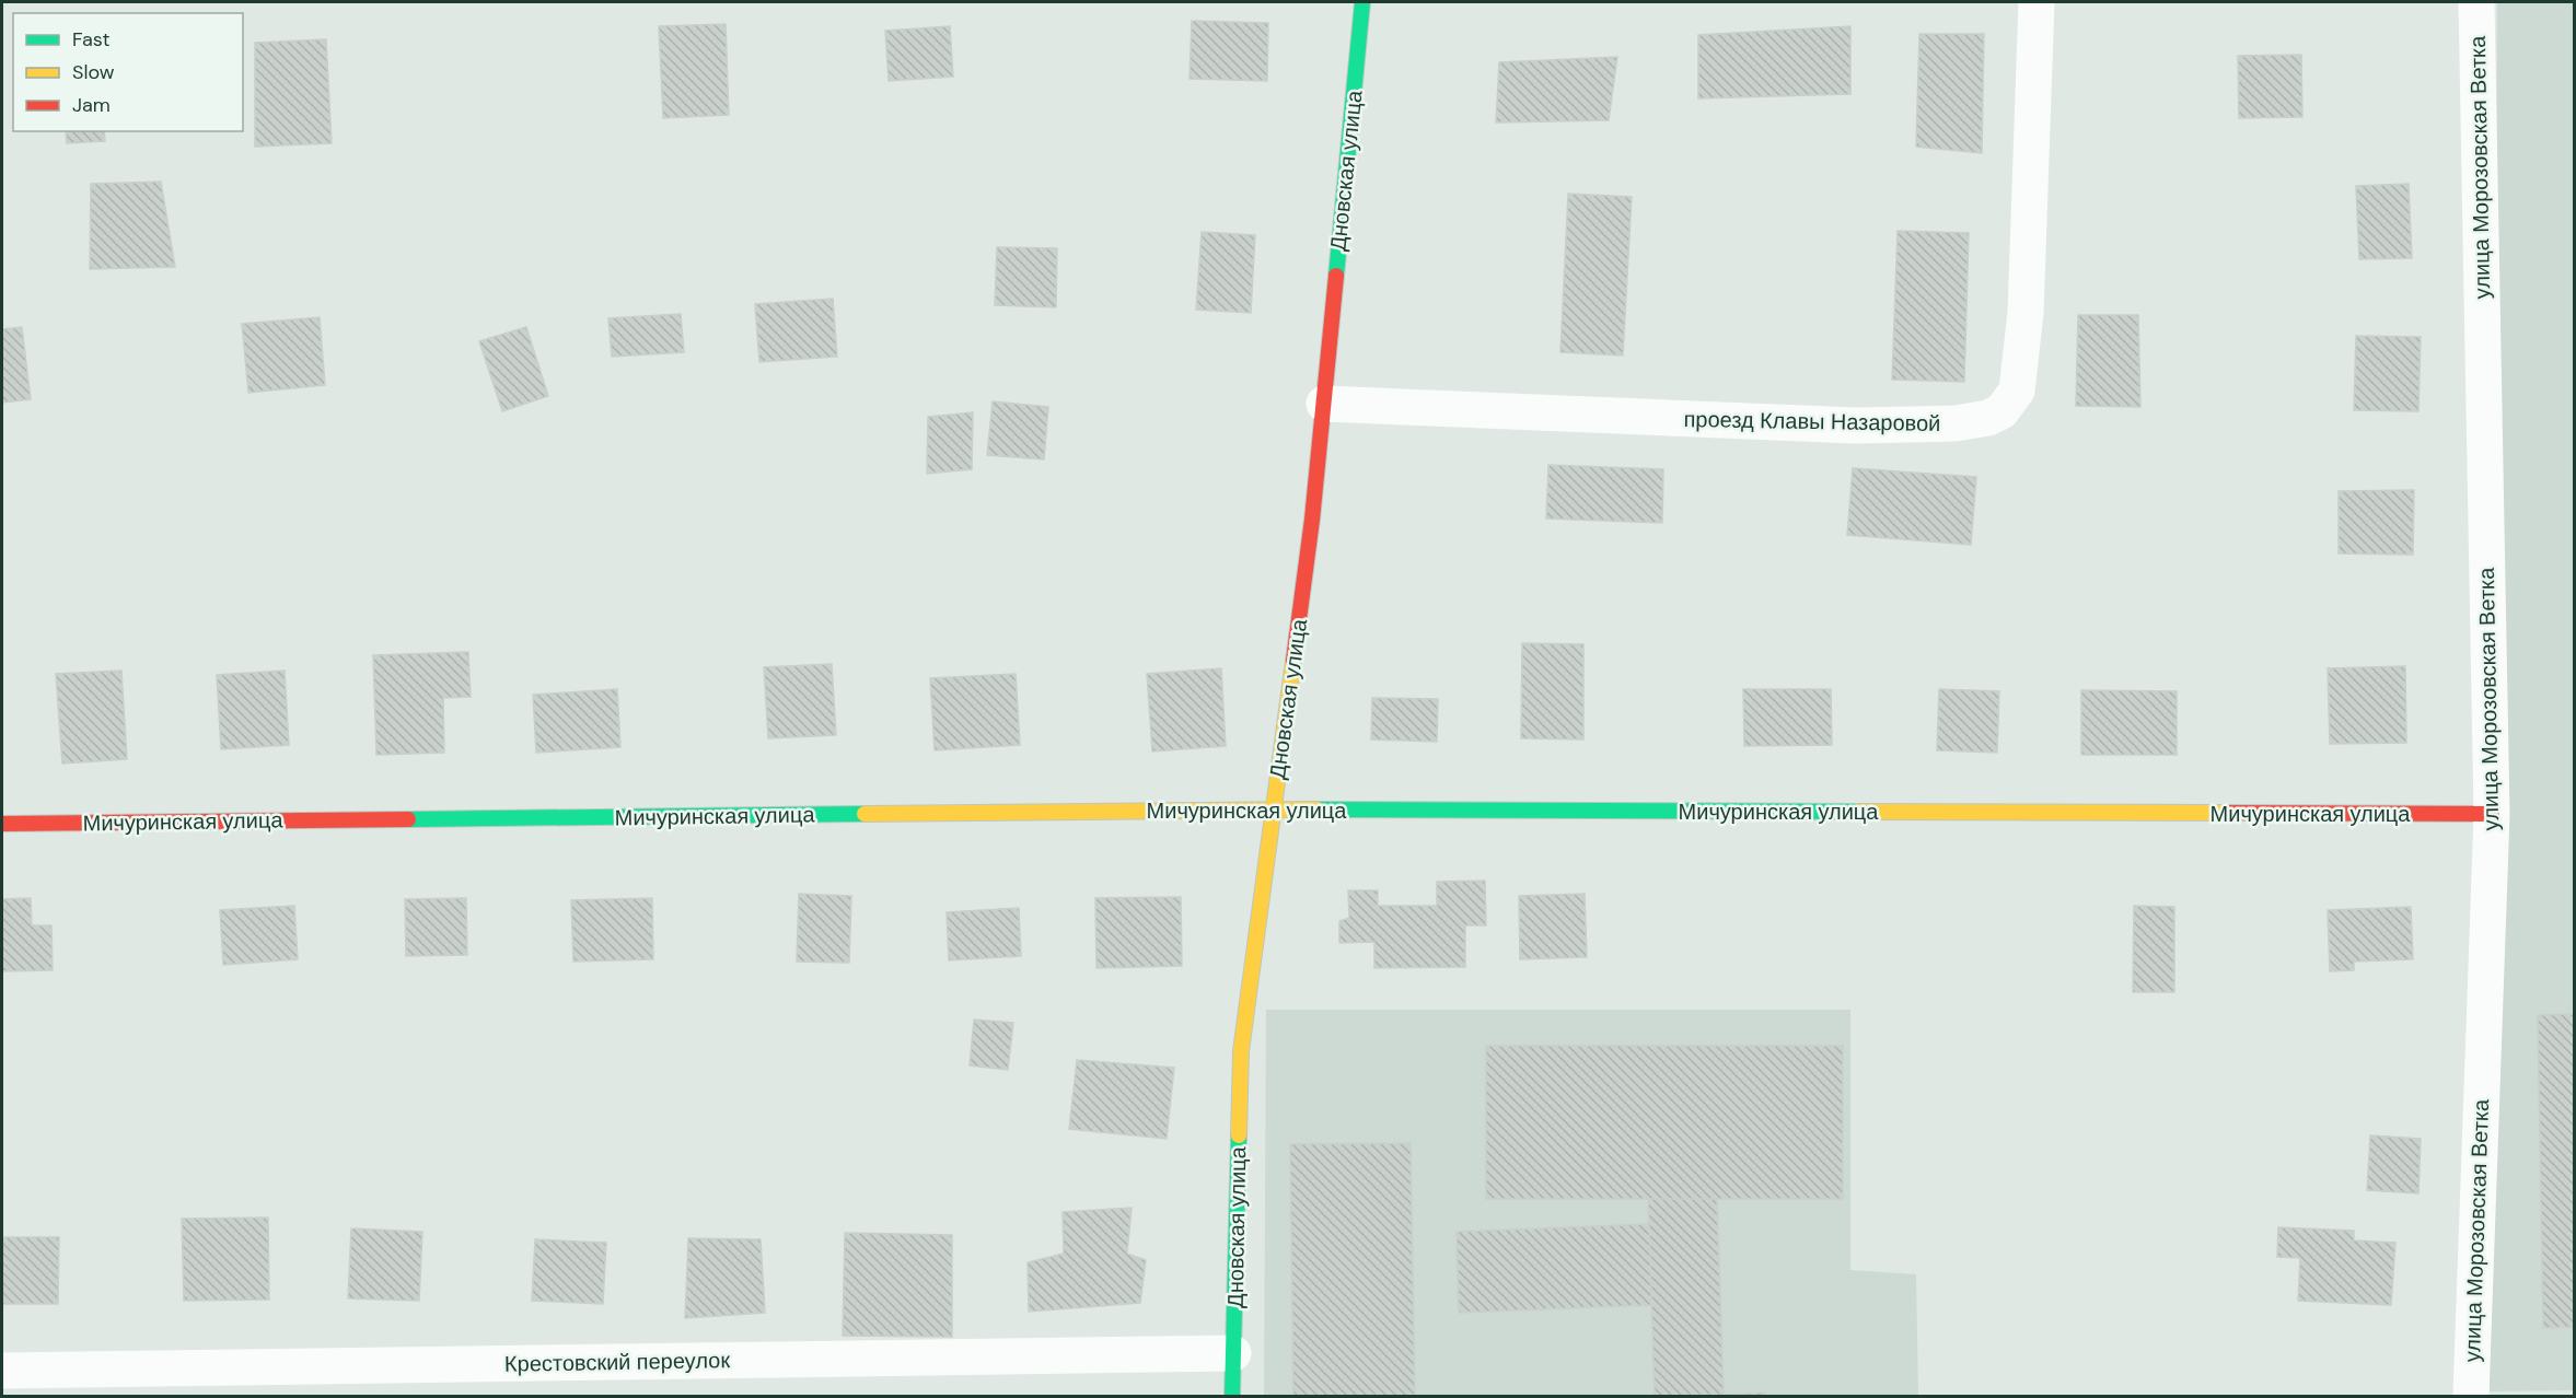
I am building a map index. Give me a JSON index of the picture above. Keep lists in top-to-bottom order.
{
  "streets": {
    "street": [
      "улица Морозовская Ветка",
      "Дновская улица",
      "проезд Клавы Назаровой",
      "Мичуринская улица",
      "Крестовский переулок"
    ]
  },
  "crossings": [
    ["улица Морозовская Ветка", "Мичуринская улица"],
    ["Дновская улица", "проезд Клавы Назаровой"],
    ["Дновская улица", "Мичуринская улица"],
    ["Дновская улица", "Крестовский переулок"]
  ],
  "legend": ["Fast", "Slow", "Jam"]
}
